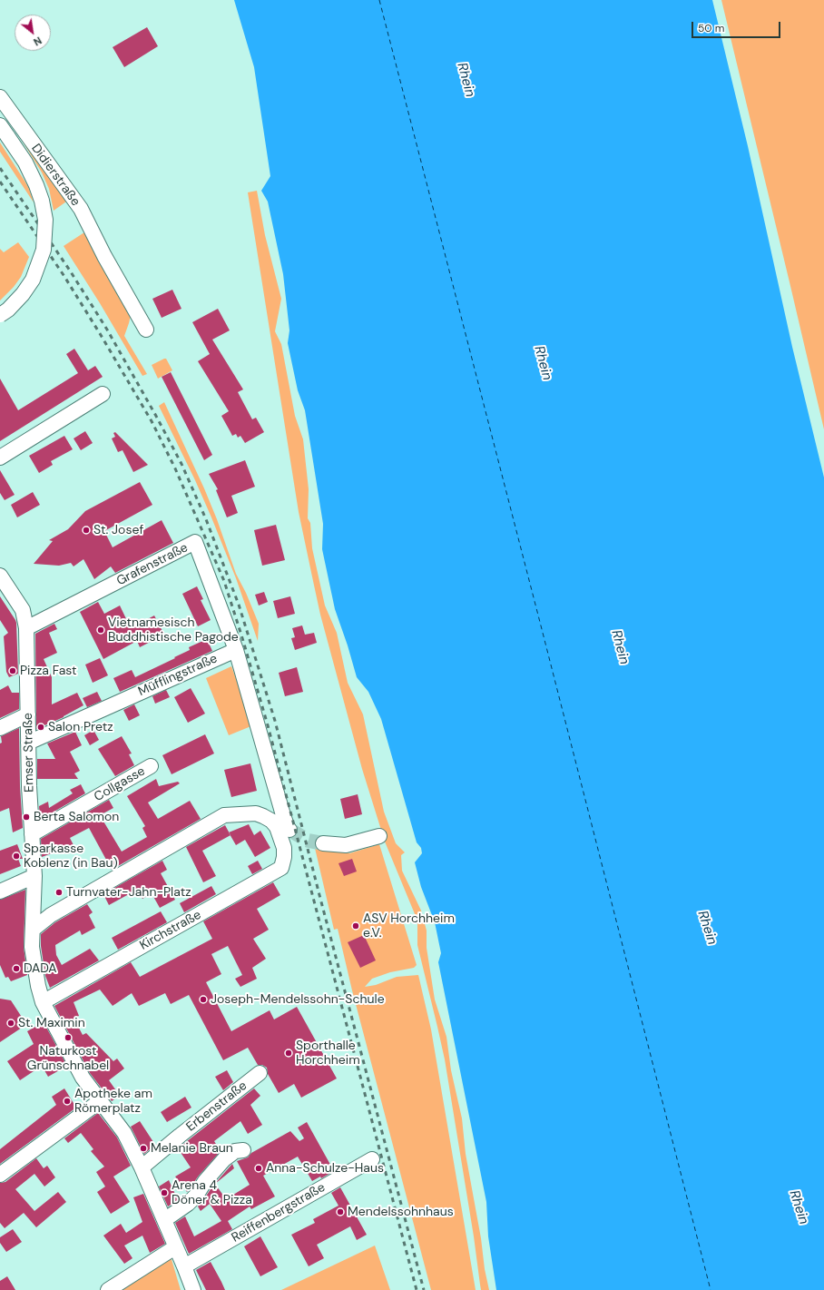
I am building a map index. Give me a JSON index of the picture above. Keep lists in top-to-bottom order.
{
  "streets": {
    "street": [
      "Didierstraße",
      "Grafenstraße",
      "Müfflingstraße",
      "Emser Straße",
      "Collgasse",
      "Kirchstraße",
      "Erbenstraße",
      "Reiffenbergstraße"
    ]
  },
  "crossings": [
    ["Grafenstraße", "Müfflingstraße"],
    ["Grafenstraße", "Emser Straße"],
    ["Müfflingstraße", "Emser Straße"],
    ["Emser Straße", "Collgasse"],
    ["Emser Straße", "Kirchstraße"],
    ["Emser Straße", "Erbenstraße"],
    ["Emser Straße", "Reiffenbergstraße"]
  ],
  "water": ["Rhein"],
  "places": [
    "St. Josef",
    "Vietnamesisch Buddhistische Pagode",
    "Pizza Fast",
    "Salon Pretz",
    "Berta Salomon",
    "Sparkasse Koblenz (in Bau)",
    "Turnvater-Jahn-Platz",
    "ASV Horchheim e.V.",
    "DADA",
    "Joseph-Mendelssohn-Schule",
    "St. Maximin",
    "Naturkost Grünschnabel",
    "Sporthalle Horchheim",
    "Apotheke am Römerplatz",
    "Melanie Braun",
    "Anna-Schulze-Haus",
    "Arena 4 Döner & Pizza",
    "Mendelssohnhaus"
  ],
  "scale_bar": "50 m",
  "north": "bottom right"
}
